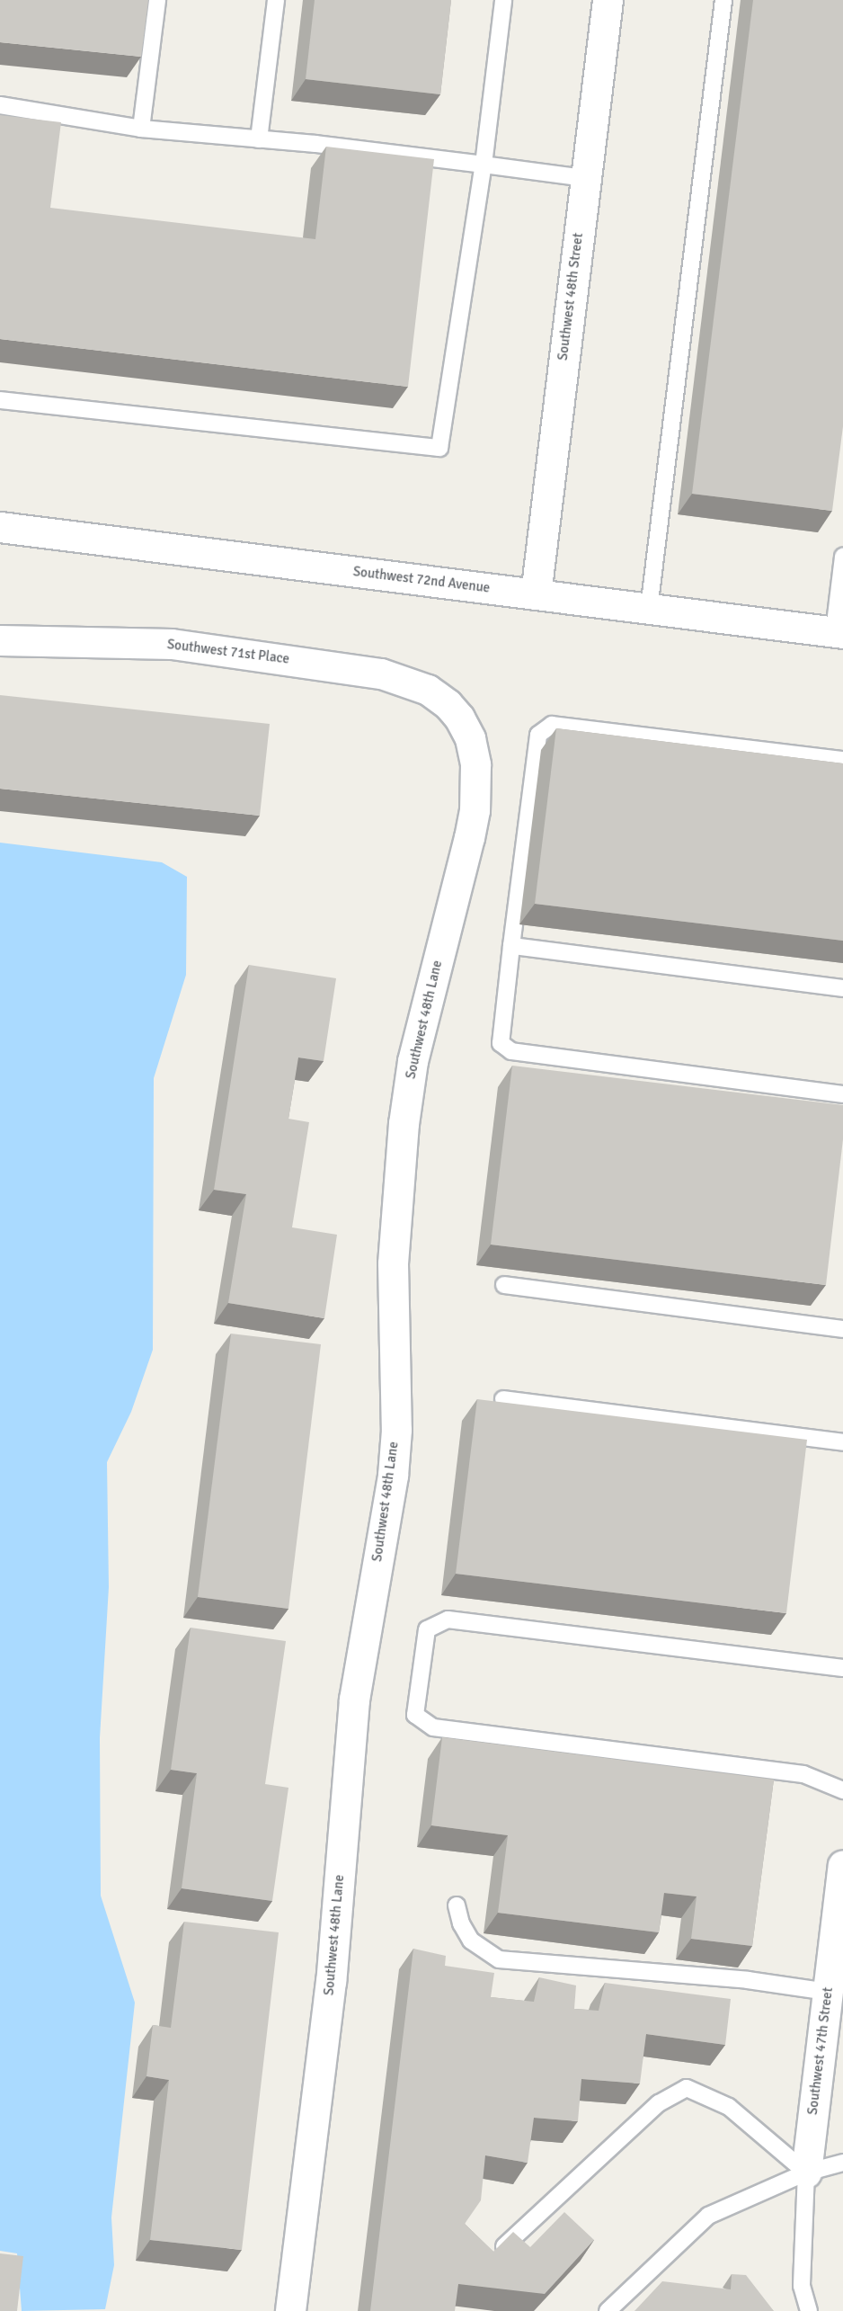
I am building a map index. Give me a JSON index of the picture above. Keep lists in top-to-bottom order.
{
  "streets": {
    "street": [
      "Southwest 48th Street",
      "Southwest 72nd Avenue",
      "Southwest 71st Place",
      "Southwest 48th Lane",
      "Southwest 47th Street"
    ]
  },
  "crossings": [
    ["Southwest 48th Street", "Southwest 72nd Avenue"],
    ["Southwest 71st Place", "Southwest 48th Lane"]
  ]
}
